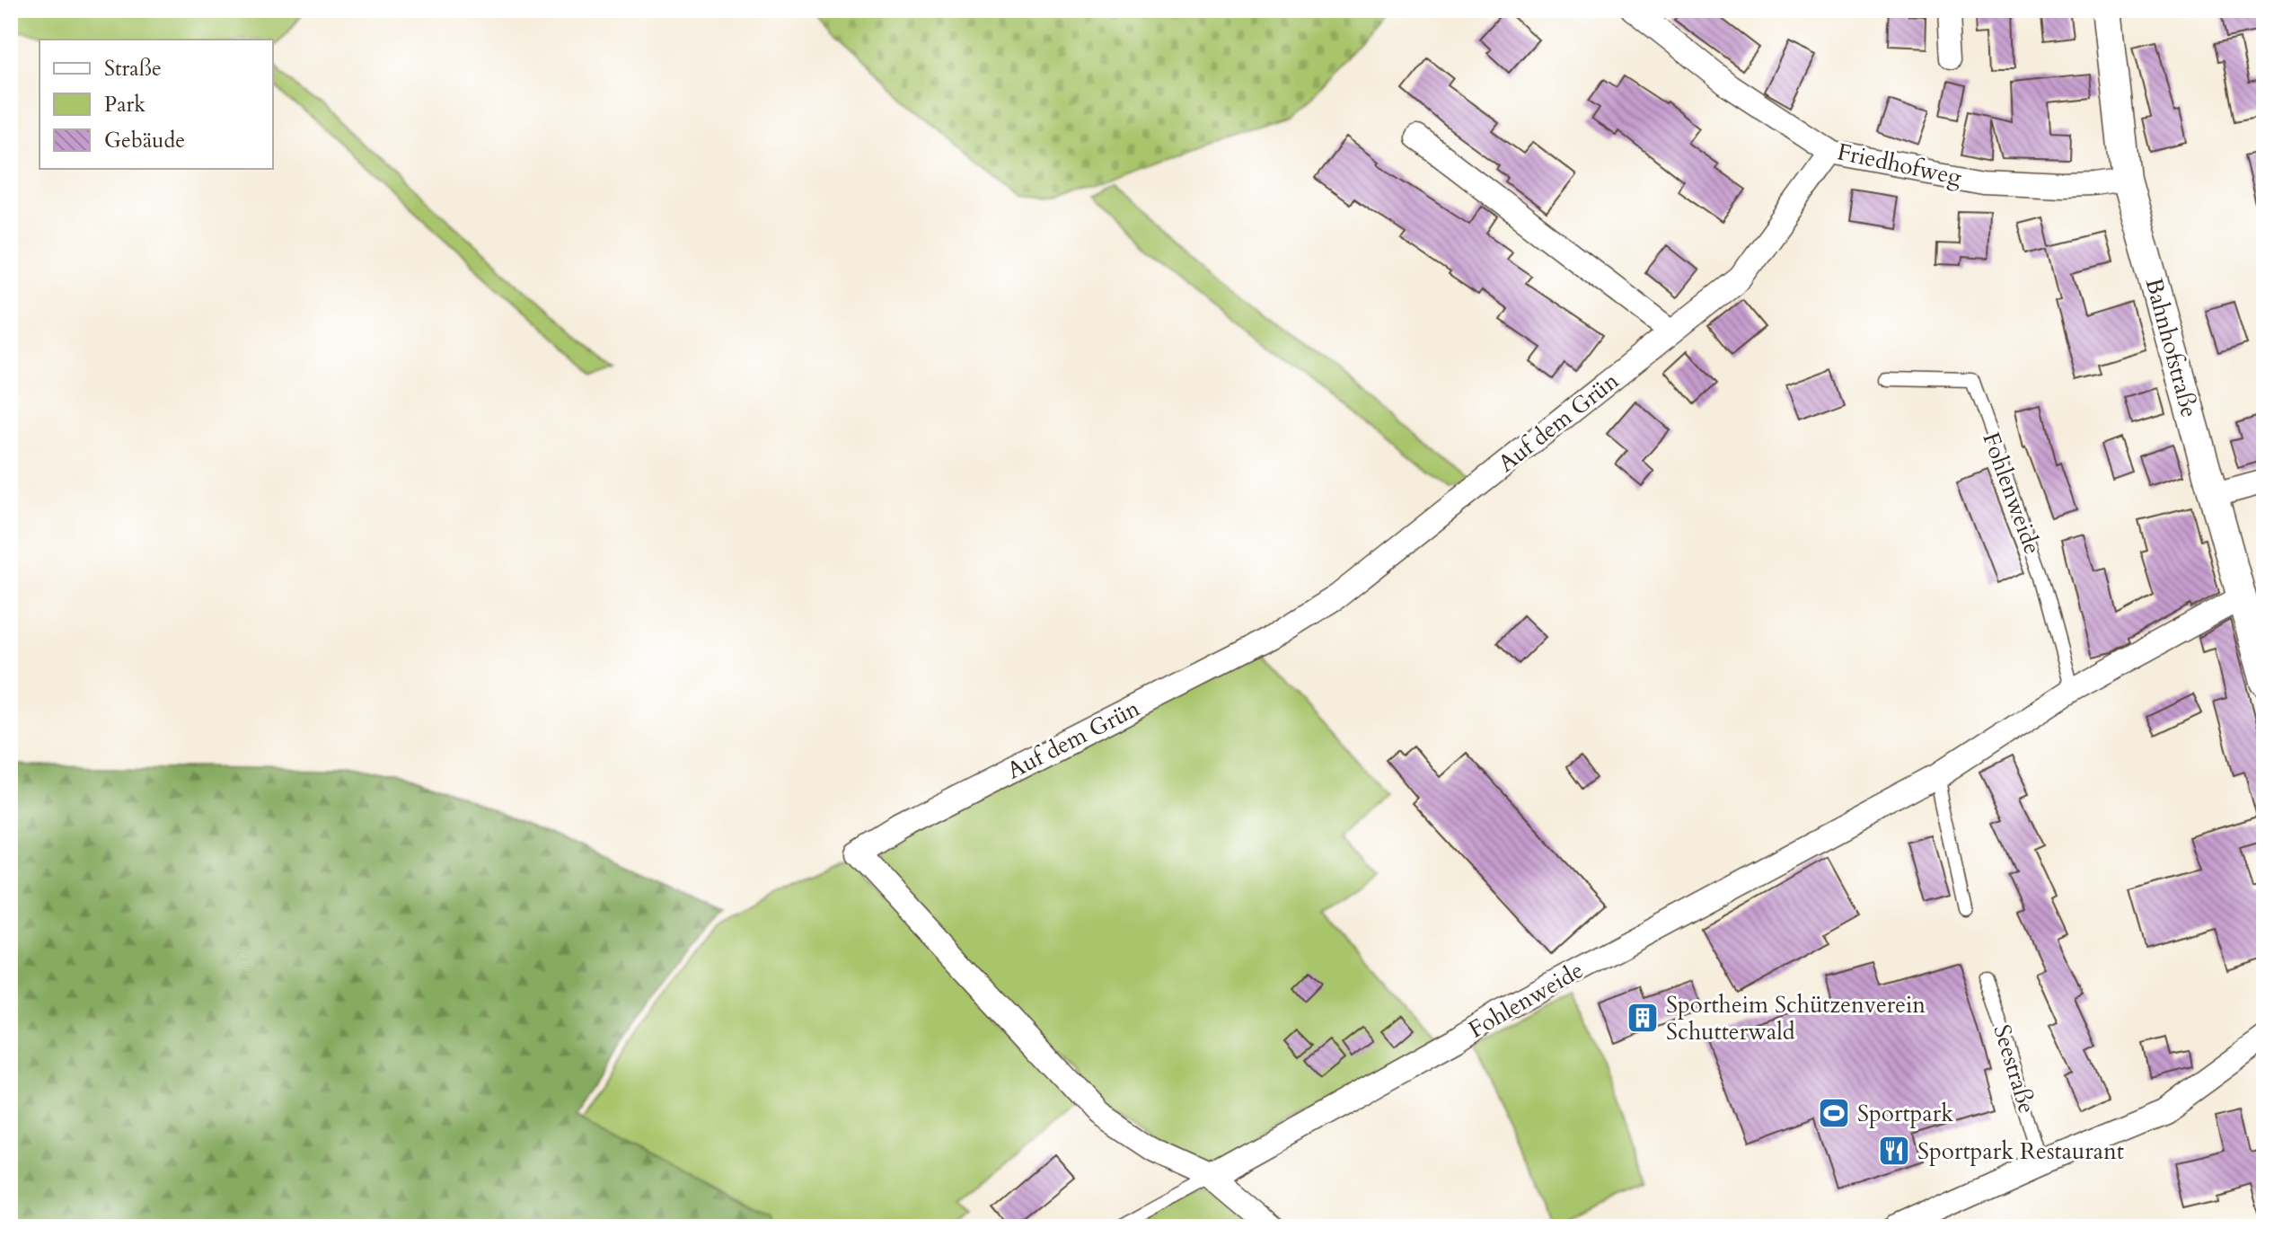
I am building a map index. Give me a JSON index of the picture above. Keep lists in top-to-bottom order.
{
  "streets": {
    "street": [
      "Friedhofweg",
      "Bahnhofstraße",
      "Auf dem Grün",
      "Fohlenweide"
    ],
    "lane": ["Seestraße"]
  },
  "crossings": [
    ["Friedhofweg", "Bahnhofstraße"],
    ["Friedhofweg", "Auf dem Grün"],
    ["Bahnhofstraße", "Fohlenweide"],
    ["Auf dem Grün", "Fohlenweide"]
  ],
  "places": {
    "building": ["Sportheim Schützenverein Schutterwald"],
    "sports": ["Sportpark"],
    "restaurant": ["Sportpark Restaurant"]
  },
  "legend": ["Straße", "Park", "Gebäude"]
}
